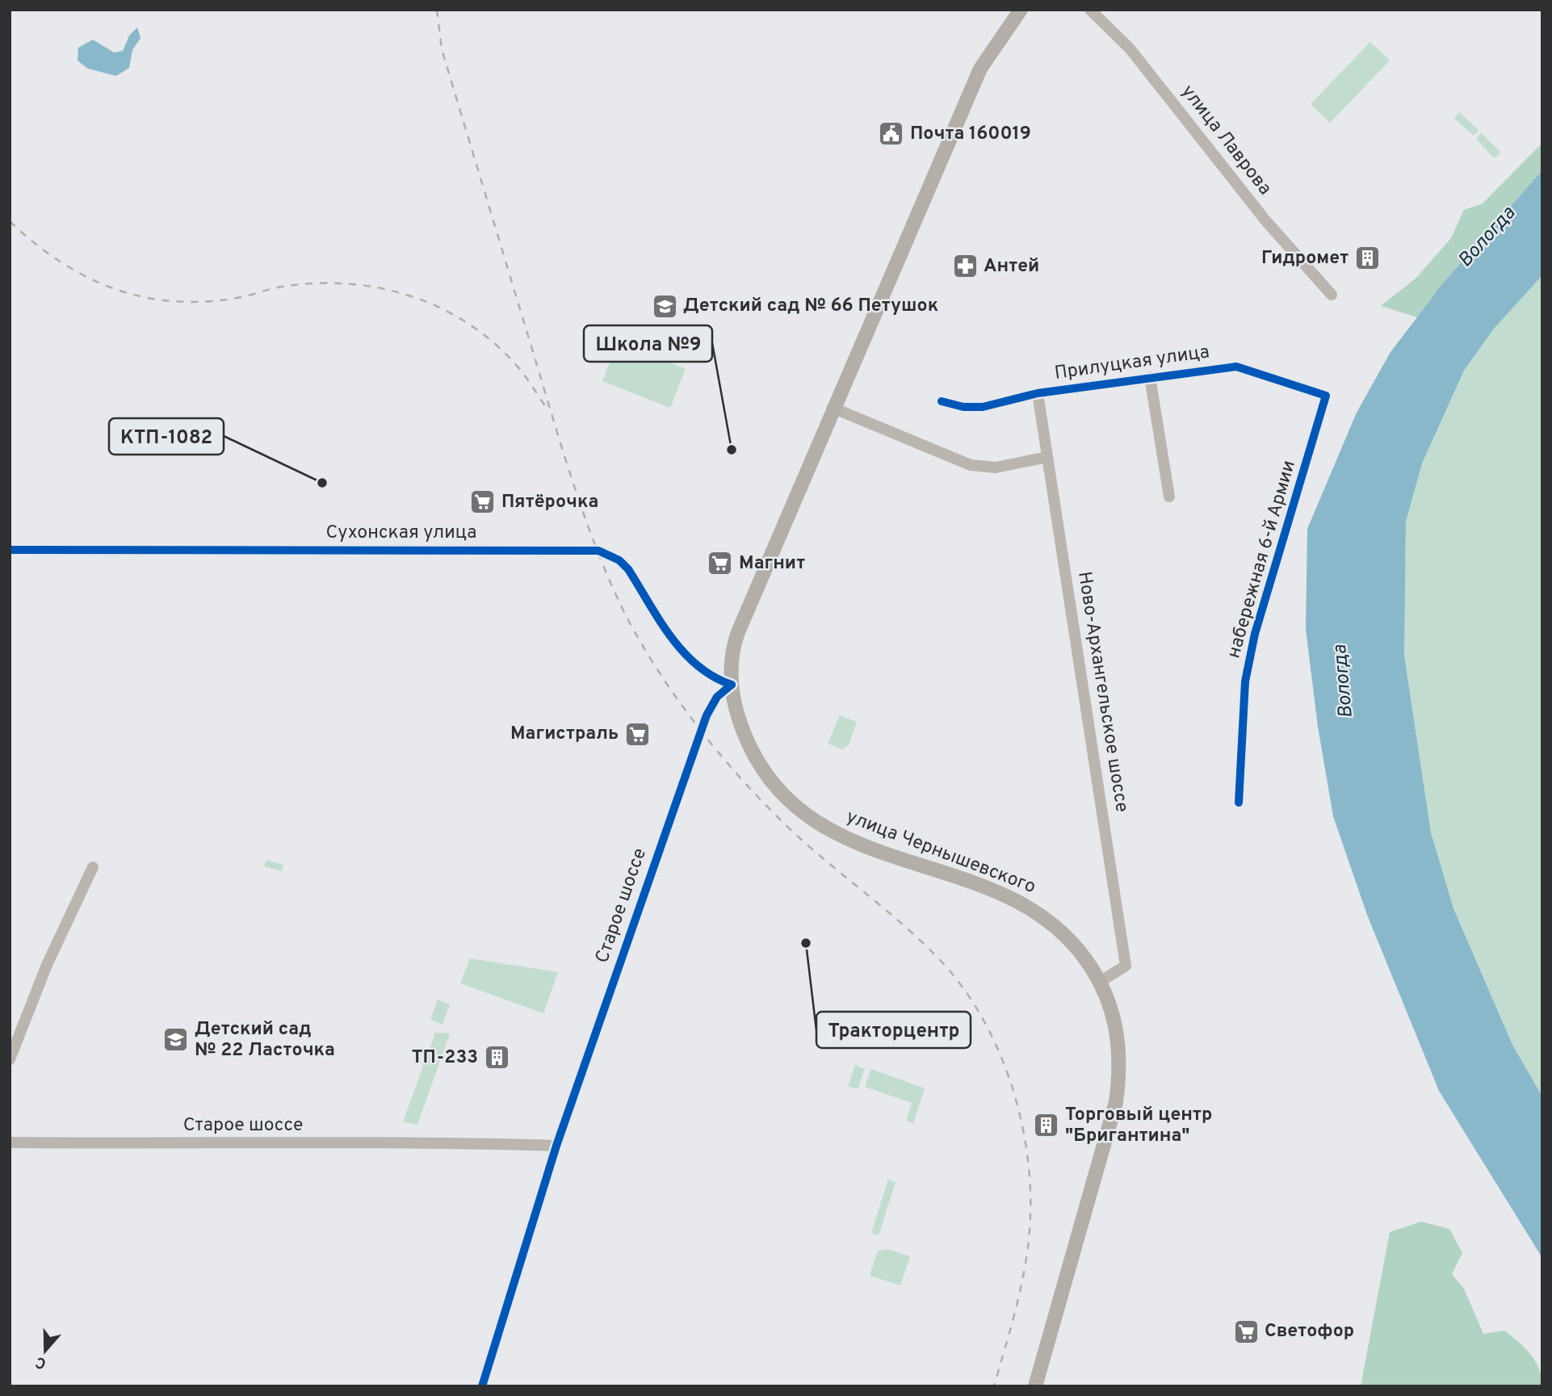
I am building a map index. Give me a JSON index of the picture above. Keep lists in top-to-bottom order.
{
  "streets": {
    "main road": ["улица Чернышевского"],
    "street": [
      "улица Лаврова",
      "Прилуцкая улица",
      "Сухонская улица",
      "набережная 6-й Армии",
      "Ново-Архангельское шоссе",
      "Старое шоссе"
    ]
  },
  "crossings": [
    ["Прилуцкая улица", "набережная 6-й Армии"],
    ["Прилуцкая улица", "Ново-Архангельское шоссе"],
    ["Сухонская улица", "улица Чернышевского"],
    ["Сухонская улица", "Старое шоссе"],
    ["Ново-Архангельское шоссе", "улица Чернышевского"],
    ["улица Чернышевского", "Старое шоссе"]
  ],
  "water": ["Вологда"],
  "places": {
    "public building": ["Почта 160019"],
    "building": ["Гидромет", "ТП-233", "Торговый центр \"Бригантина\""],
    "pharmacy": ["Антей"],
    "school or university": ["Детский сад № 66 Петушок", "Детский сад № 22 Ласточка"],
    "other": ["Школа №9", "КТП-1082", "Тракторцентр"],
    "supermarket": [
      "Пятёрочка",
      "Магнит",
      "Магистраль",
      "Светофор"
    ]
  },
  "north": "bottom"
}
